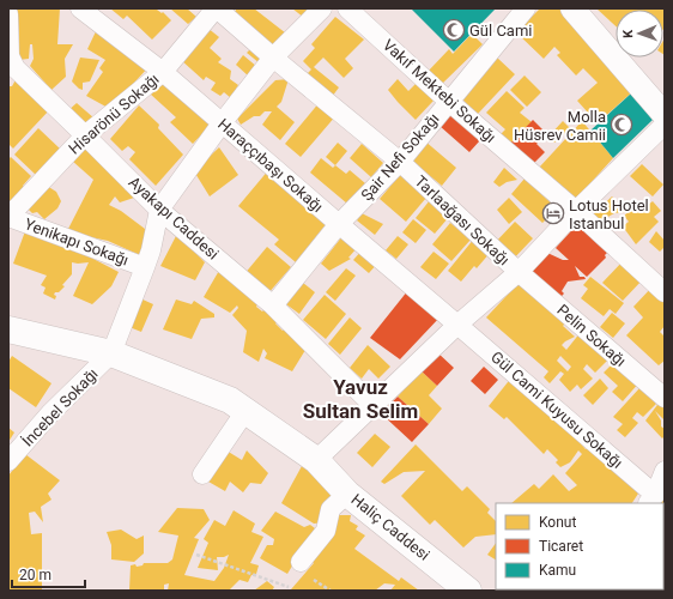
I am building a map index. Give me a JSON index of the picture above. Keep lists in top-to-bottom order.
{
  "streets": {
    "main road": ["Haliç Caddesi"],
    "street": [
      "Vakıf Mektebi Sokağı",
      "Hisarönü Sokağı",
      "Şair Nefi Sokağı",
      "Haraççıbaşı Sokağı",
      "Ayakapı Caddesi",
      "Tarlaağası Sokağı",
      "Yenikapı Sokağı",
      "Pelin Sokağı",
      "İncebel Sokağı",
      "Gül Cami Kuyusu Sokağı"
    ]
  },
  "crossings": [
    ["Vakıf Mektebi Sokağı", "Şair Nefi Sokağı"],
    ["Hisarönü Sokağı", "Haraççıbaşı Sokağı"],
    ["Hisarönü Sokağı", "Ayakapı Caddesi"],
    ["Hisarönü Sokağı", "Tarlaağası Sokağı"],
    ["Hisarönü Sokağı", "Yenikapı Sokağı"],
    ["Şair Nefi Sokağı", "Haraççıbaşı Sokağı"],
    ["Şair Nefi Sokağı", "Ayakapı Caddesi"],
    ["Şair Nefi Sokağı", "Tarlaağası Sokağı"],
    ["Haraççıbaşı Sokağı", "Gül Cami Kuyusu Sokağı"],
    ["Tarlaağası Sokağı", "Pelin Sokağı"],
    ["İncebel Sokağı", "Haliç Caddesi"]
  ],
  "districts": ["Yavuz Sultan Selim"],
  "places": {
    "mosque": ["Gül Cami", "Molla Hüsrev Camii"],
    "hotel": ["Lotus Hotel Istanbul"]
  },
  "legend": ["Konut", "Ticaret", "Kamu"],
  "scale_bar": "20 m",
  "north": "left"
}
